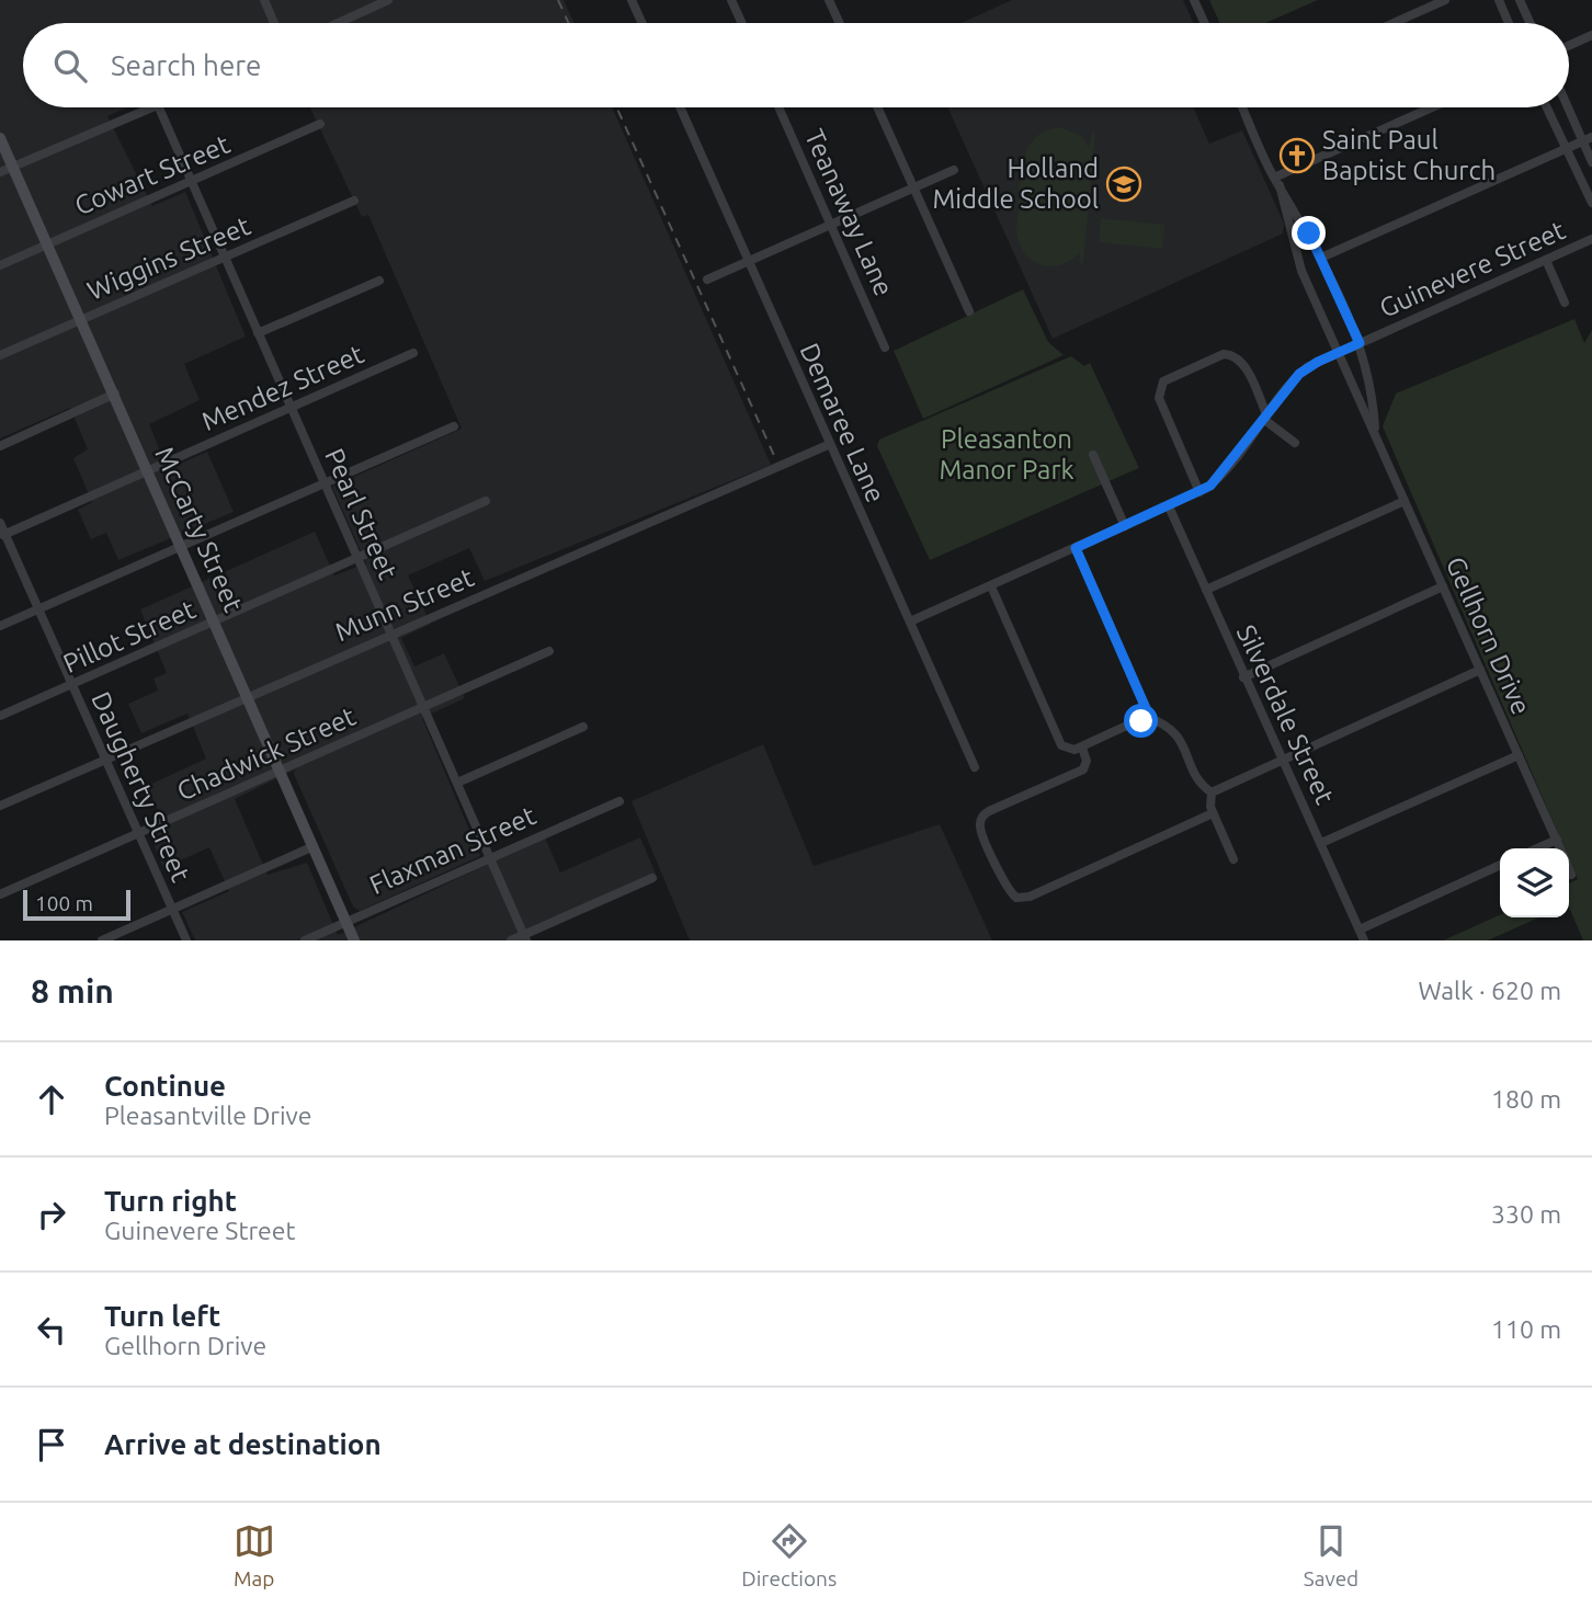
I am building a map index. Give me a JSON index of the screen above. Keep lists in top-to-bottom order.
{
  "streets": {
    "main road": ["McCarty Street"],
    "street": [
      "Cowart Street",
      "Teanaway Lane",
      "Wiggins Street",
      "Guinevere Street",
      "Mendez Street",
      "Demaree Lane",
      "Pearl Street",
      "Munn Street",
      "Gellhorn Drive",
      "Pillot Street",
      "Silverdale Street",
      "Chadwick Street",
      "Daugherty Street",
      "Flaxman Street"
    ]
  },
  "crossings": [
    ["Cowart Street", "Pearl Street"],
    ["Cowart Street", "McCarty Street"],
    ["Wiggins Street", "Pearl Street"],
    ["Wiggins Street", "McCarty Street"],
    ["Guinevere Street", "Demaree Lane"],
    ["Guinevere Street", "Gellhorn Drive"],
    ["Guinevere Street", "Silverdale Street"],
    ["Mendez Street", "Pearl Street"],
    ["Mendez Street", "McCarty Street"],
    ["Mendez Street", "Daugherty Street"],
    ["Demaree Lane", "Munn Street"],
    ["Pearl Street", "Munn Street"],
    ["Pearl Street", "Pillot Street"],
    ["Pearl Street", "Chadwick Street"],
    ["Pearl Street", "Flaxman Street"],
    ["McCarty Street", "Munn Street"],
    ["McCarty Street", "Pillot Street"],
    ["McCarty Street", "Chadwick Street"],
    ["McCarty Street", "Flaxman Street"],
    ["Munn Street", "Daugherty Street"],
    ["Pillot Street", "Daugherty Street"],
    ["Chadwick Street", "Daugherty Street"]
  ],
  "parks": ["Pleasanton Manor Park"],
  "places": {
    "church": ["Saint Paul Baptist Church"],
    "school or university": ["Holland Middle School"]
  },
  "scale_bar": "100 m",
  "page": {
    "search": "Search here",
    "scale": "100 m",
    "heading": ["8 min", "Walk · 620 m"],
    "list": [
      ["Continue", "Pleasantville Drive", "180 m"],
      ["Turn right", "Guinevere Street", "330 m"],
      ["Turn left", "Gellhorn Drive", "110 m"],
      "Arrive at destination"
    ],
    "nav": ["Map", "Directions", "Saved"]
  }
}
